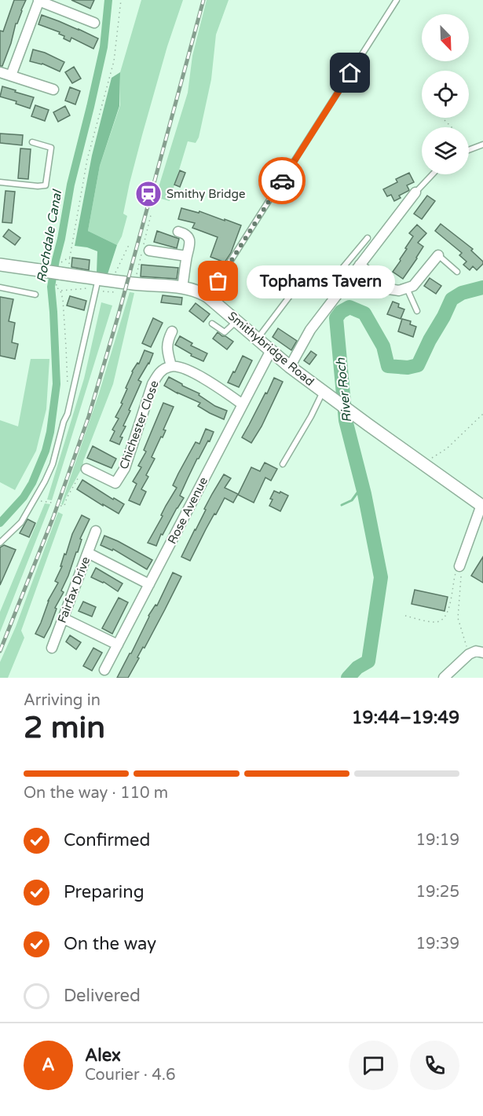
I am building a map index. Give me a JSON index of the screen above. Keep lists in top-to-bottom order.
{
  "streets": {
    "street": [
      "Smithybridge Road",
      "Chichester Close",
      "Rose Avenue",
      "Fairfax Drive"
    ]
  },
  "crossings": [
    ["Smithybridge Road", "Rose Avenue"]
  ],
  "water": ["Rochdale Canal", "River Roch"],
  "places": {
    "station": ["Smithy Bridge"],
    "other": ["Tophams Tavern"]
  },
  "north": "bottom right",
  "page": {
    "bubble": "Tophams Tavern",
    "heading": ["2 min", "Arriving in", "19:44–19:49"],
    "panel": ["Alex", "Courier · 4.6"],
    "bar": "On the way · 110 m",
    "list": [
      ["Confirmed", "19:19"],
      ["Preparing", "19:25"],
      ["On the way", "19:39"],
      "Delivered"
    ],
    "round": "A"
  }
}
